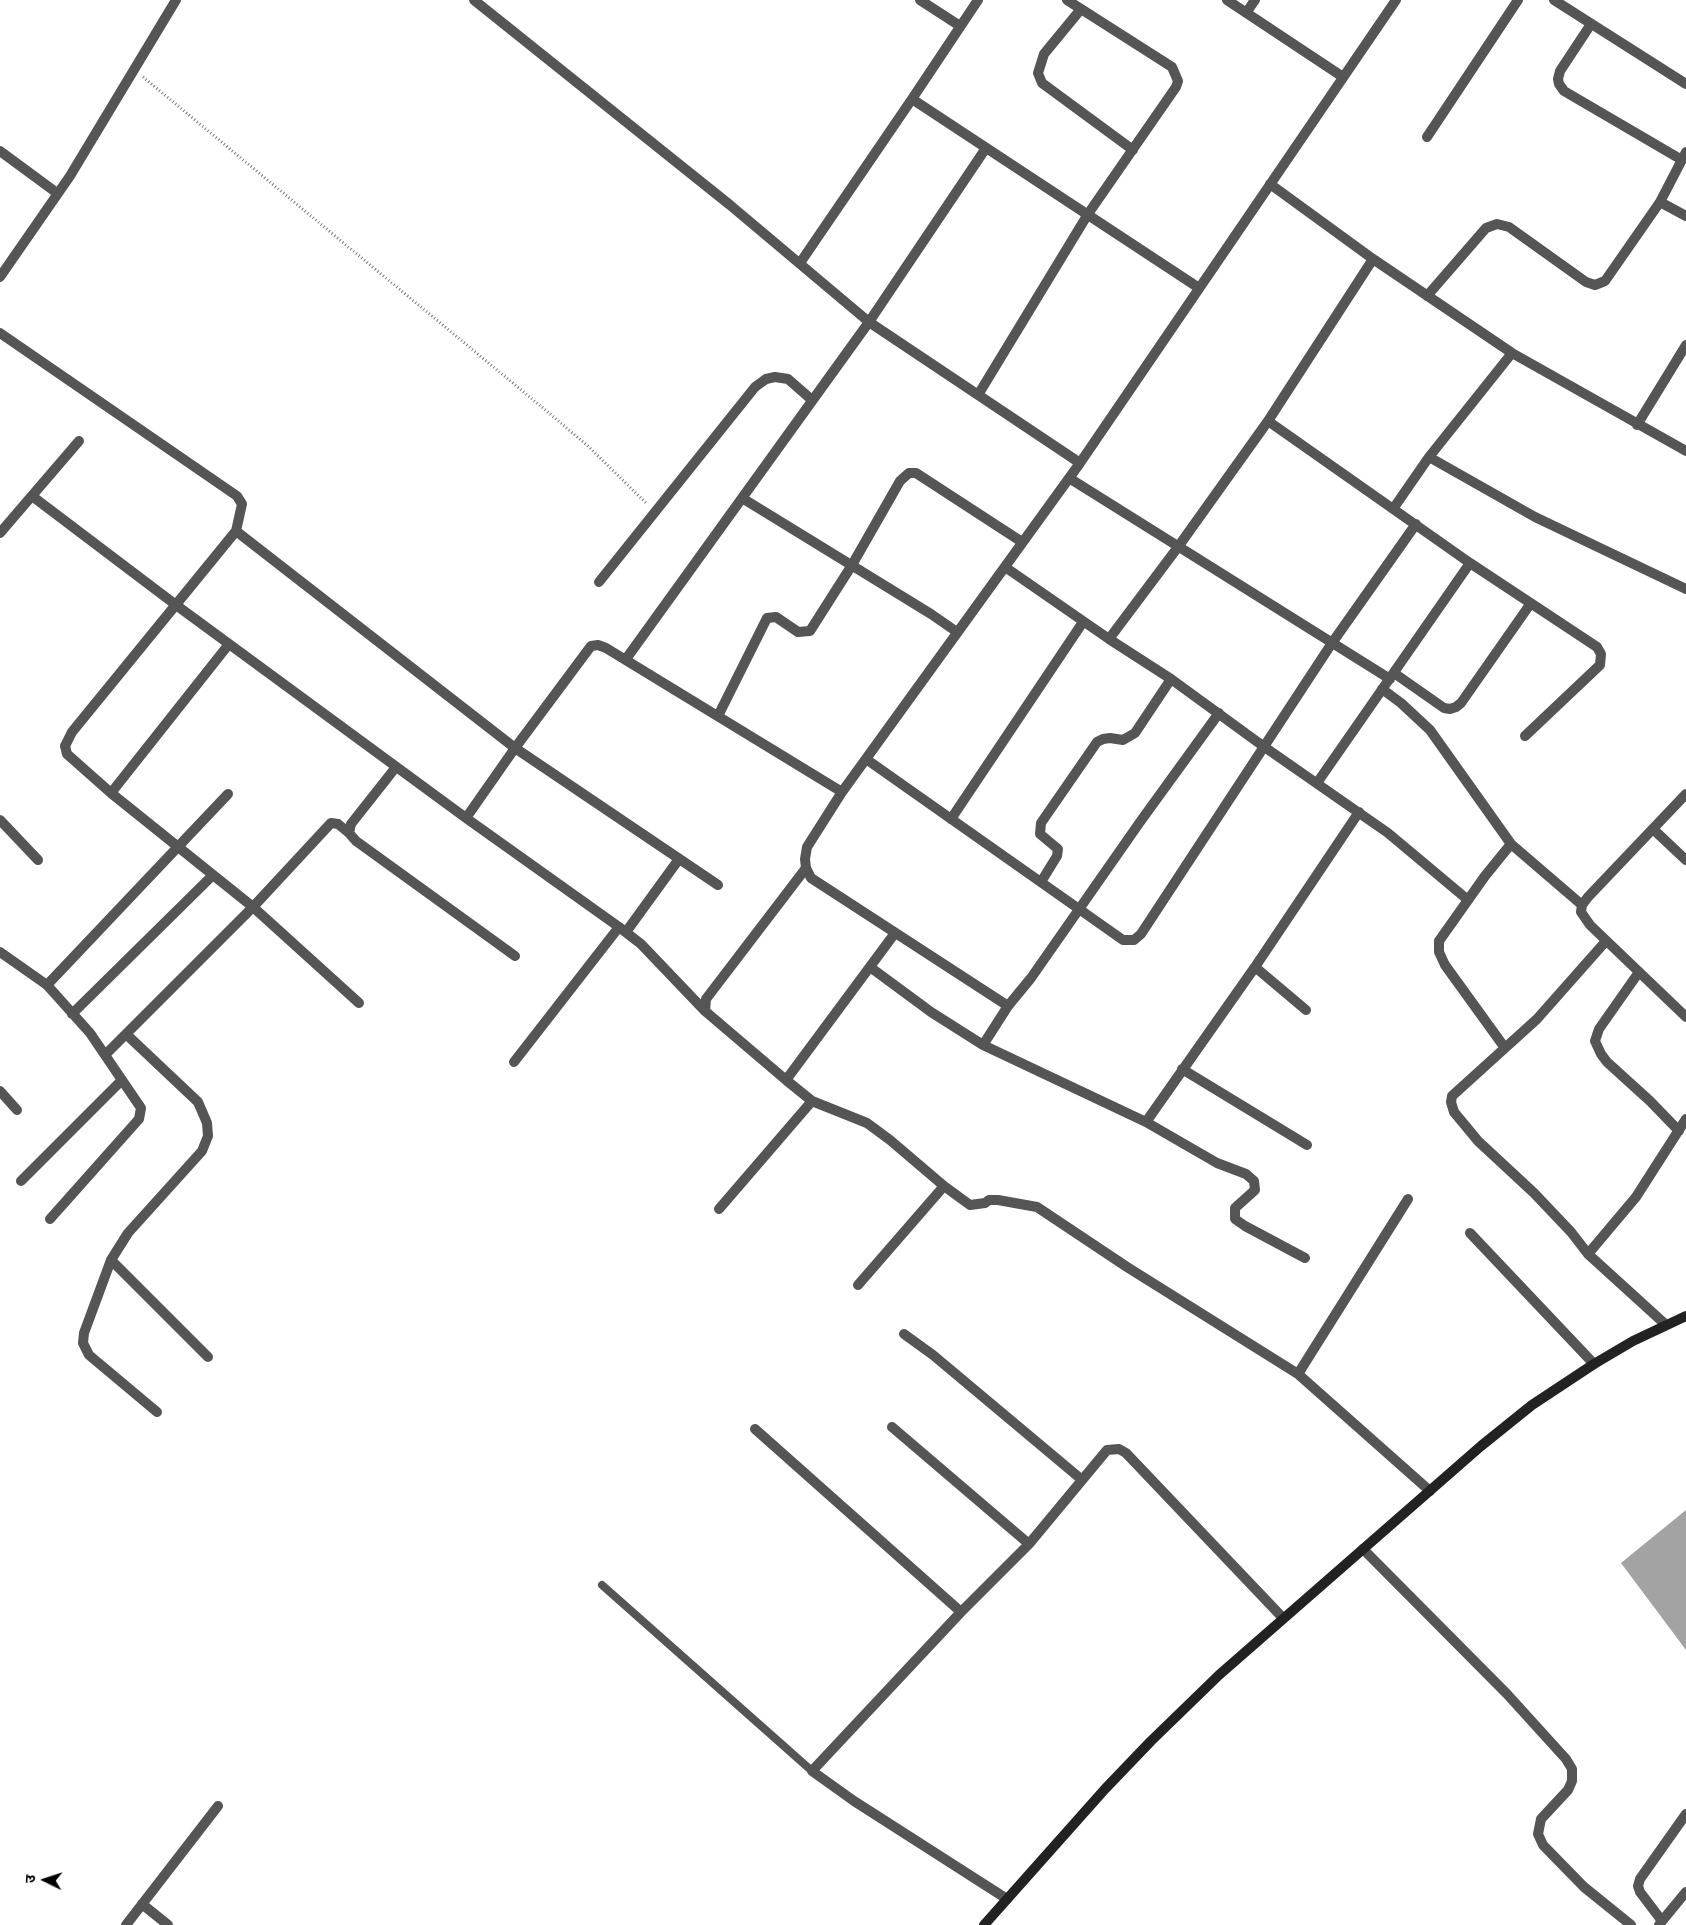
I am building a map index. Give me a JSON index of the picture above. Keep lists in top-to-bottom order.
{
  "north": "left"
}
